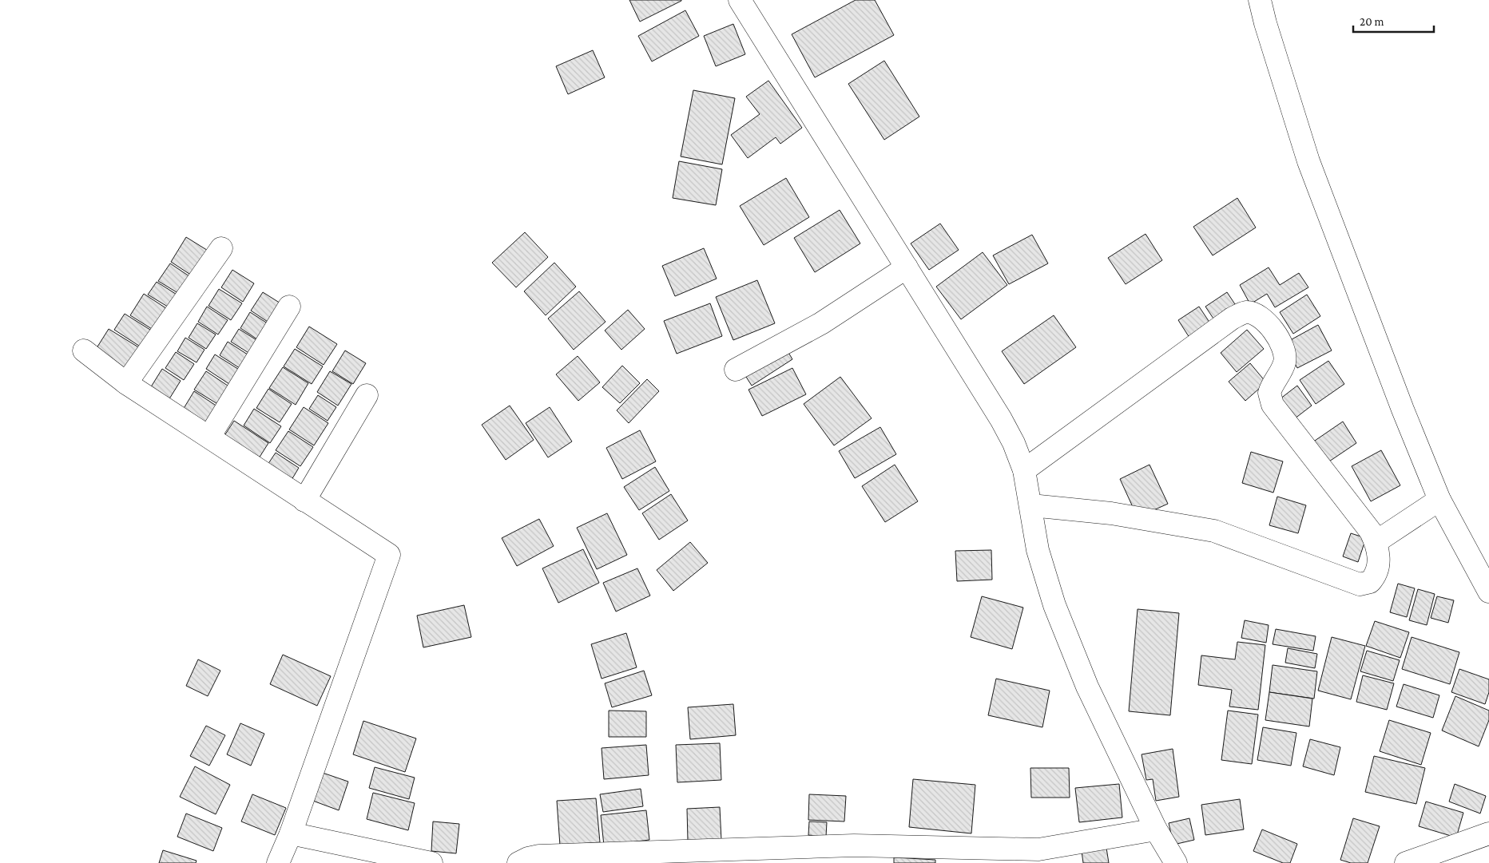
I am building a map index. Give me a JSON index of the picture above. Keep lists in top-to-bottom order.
{
  "scale_bar": "20 m"
}
